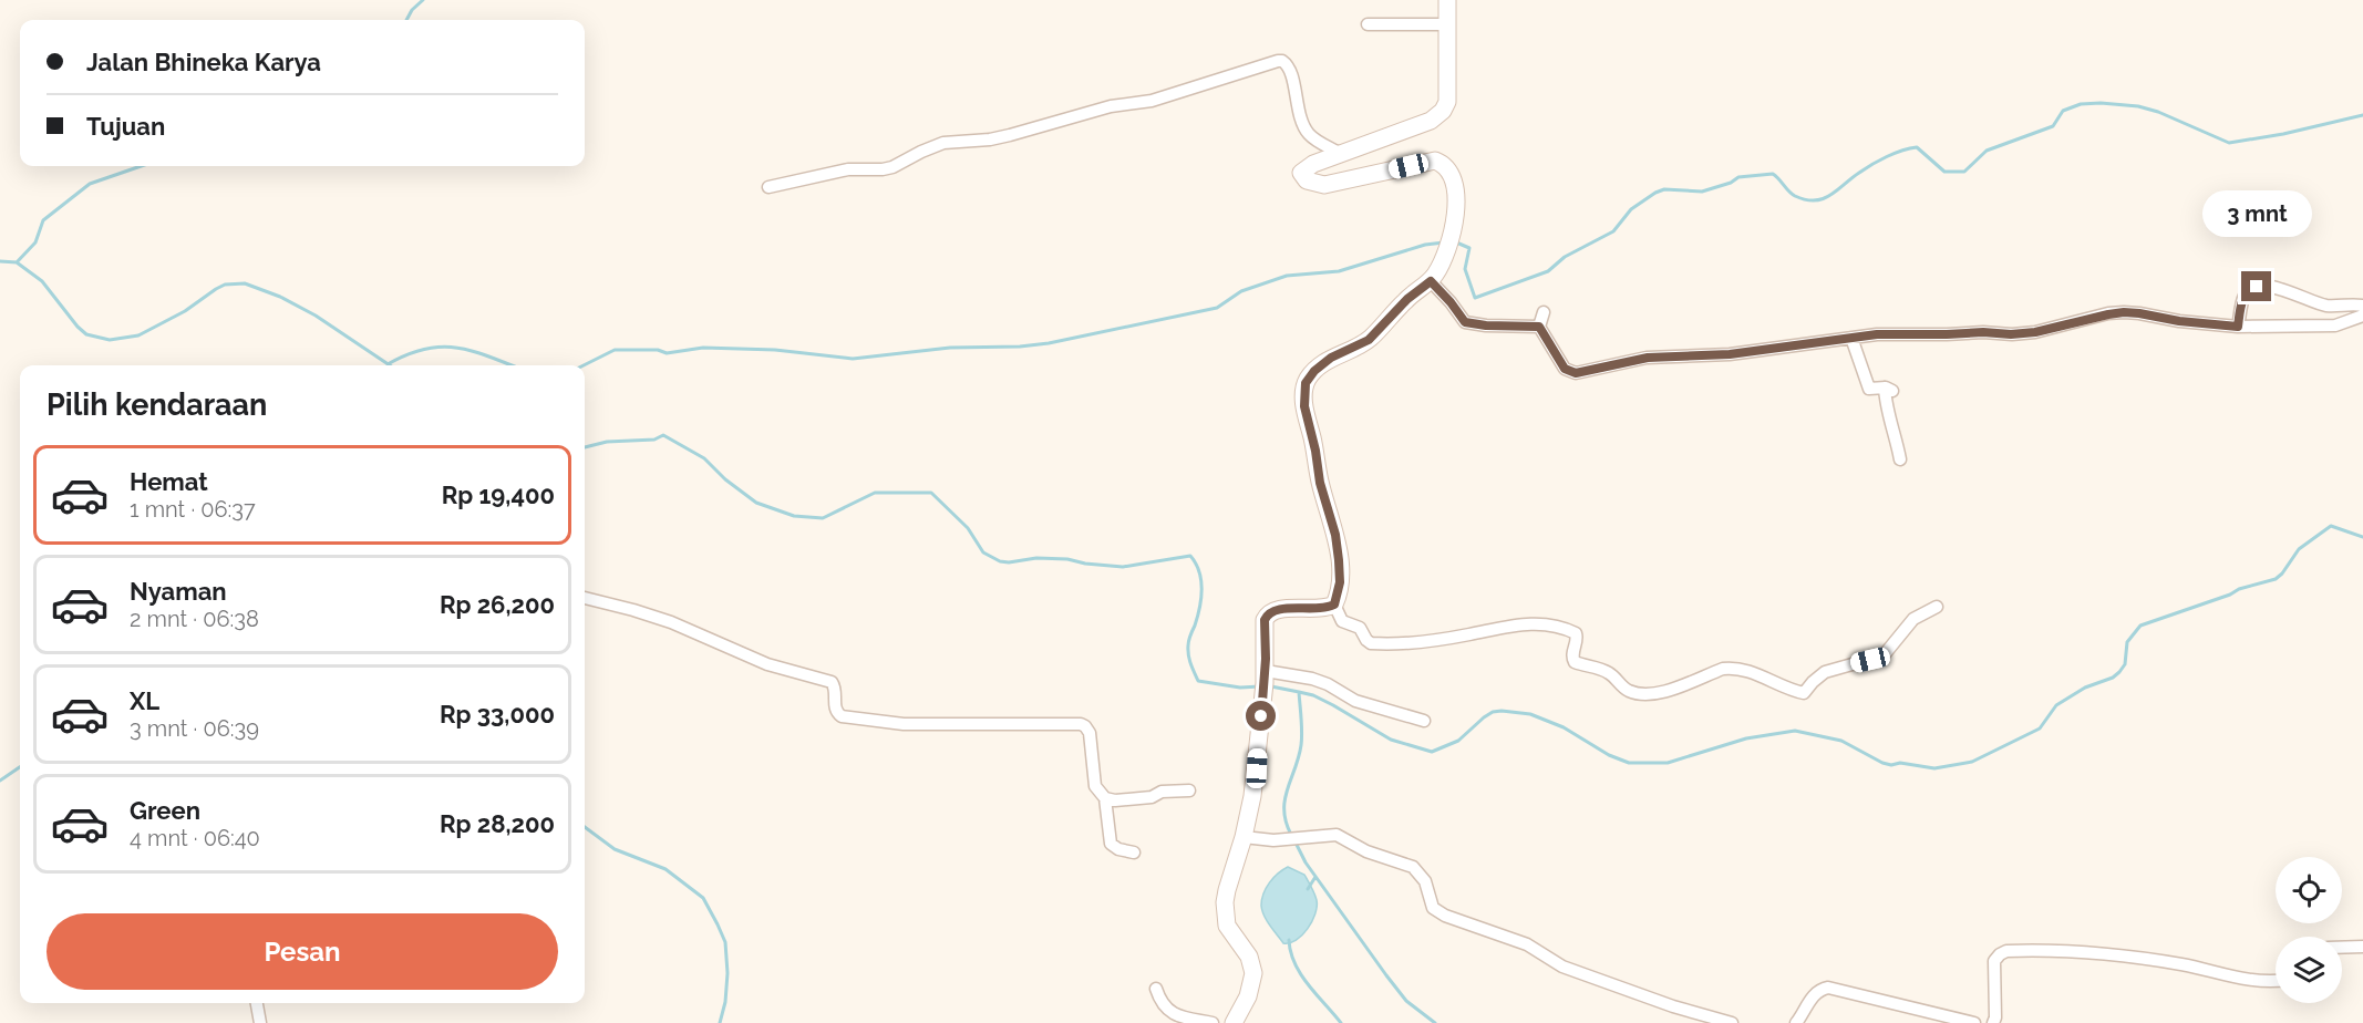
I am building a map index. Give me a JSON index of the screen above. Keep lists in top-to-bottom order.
{
  "page": {
    "banner": ["Jalan Bhineka Karya", "Tujuan"],
    "bubble": "3 mnt",
    "heading": "Pilih kendaraan",
    "list": [
      {
        "name": "Hemat",
        "note": "1 mnt · 06:37",
        "value": "Rp 19,400"
      },
      {
        "name": "Nyaman",
        "note": "2 mnt · 06:38",
        "value": "Rp 26,200"
      },
      {
        "name": "XL",
        "note": "3 mnt · 06:39",
        "value": "Rp 33,000"
      },
      {
        "name": "Green",
        "note": "4 mnt · 06:40",
        "value": "Rp 28,200"
      }
    ],
    "buttons": "Pesan"
  }
}
